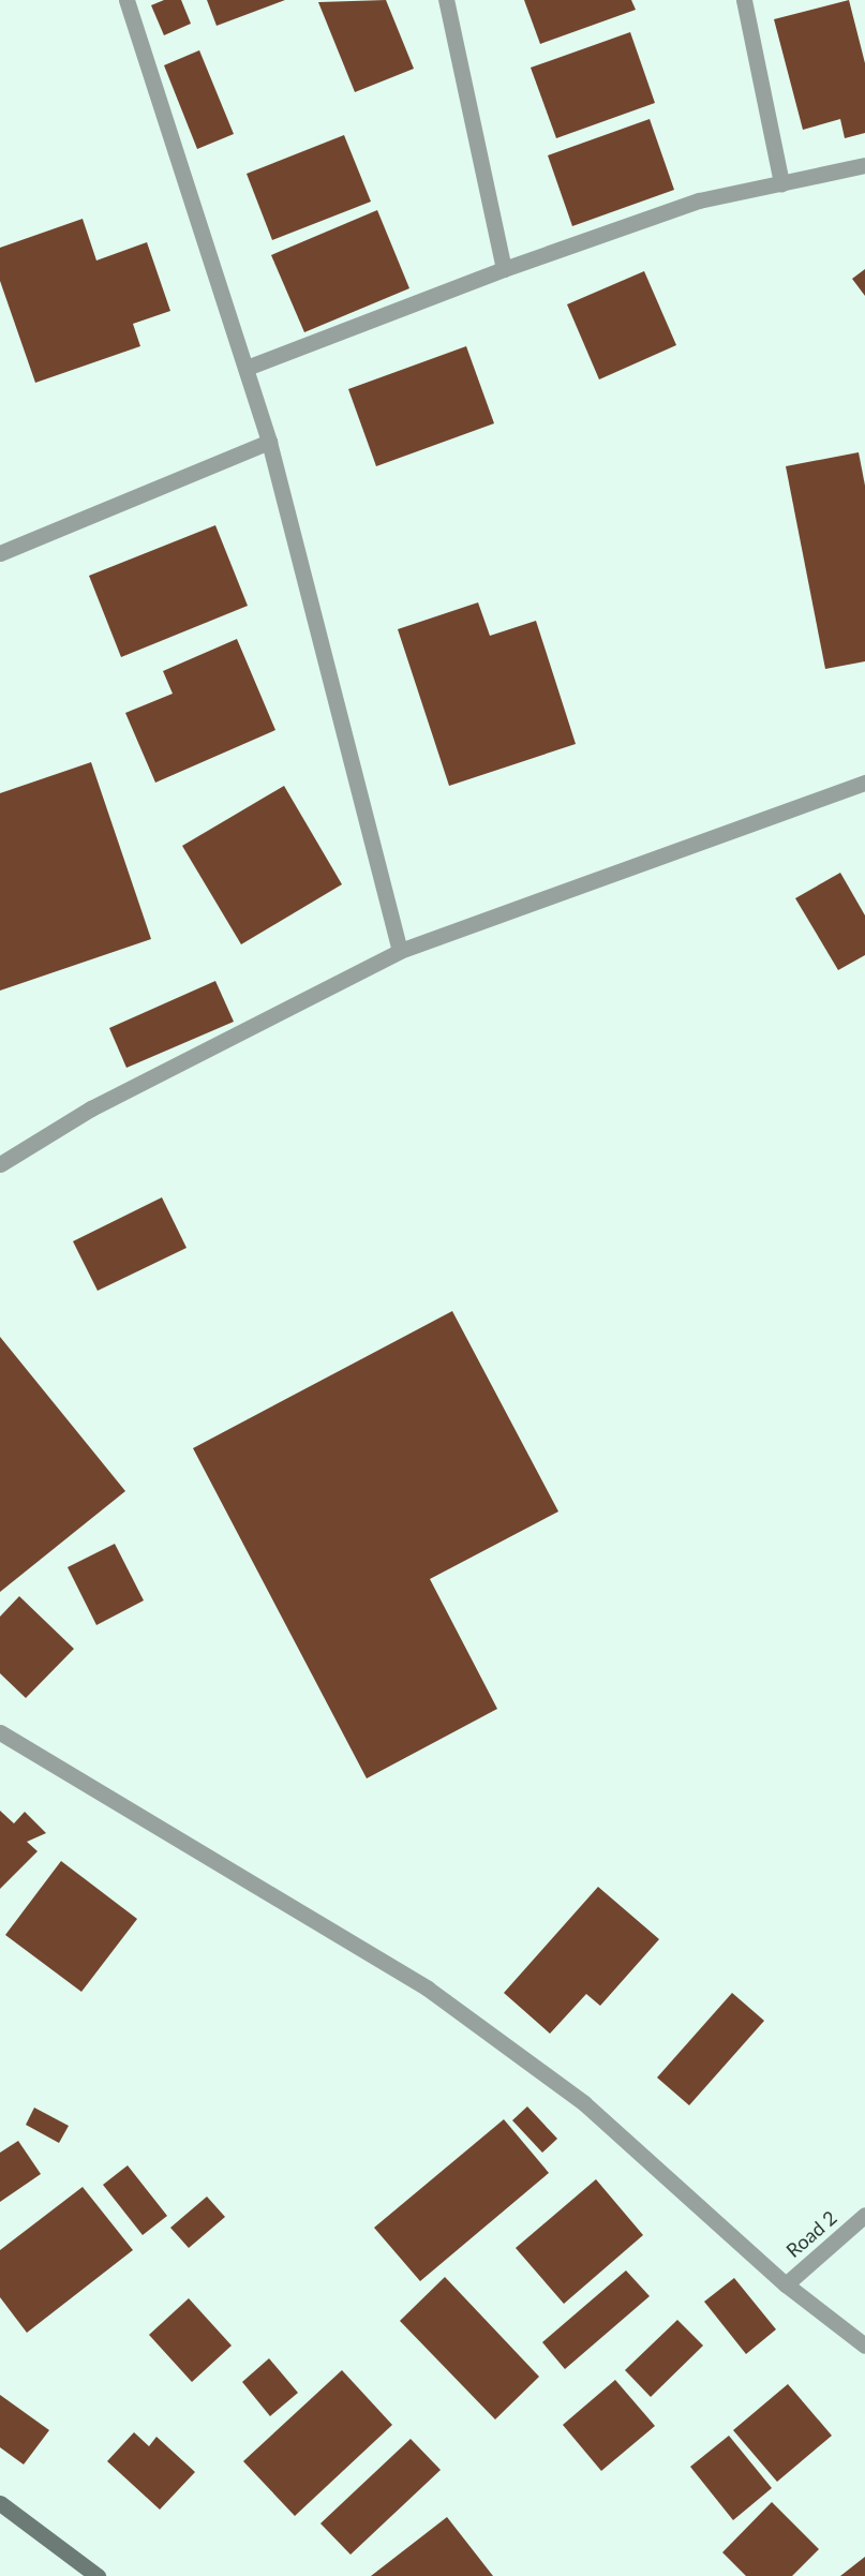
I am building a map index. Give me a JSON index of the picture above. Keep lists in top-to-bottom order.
{
  "streets": {
    "street": ["Road 2"]
  }
}
